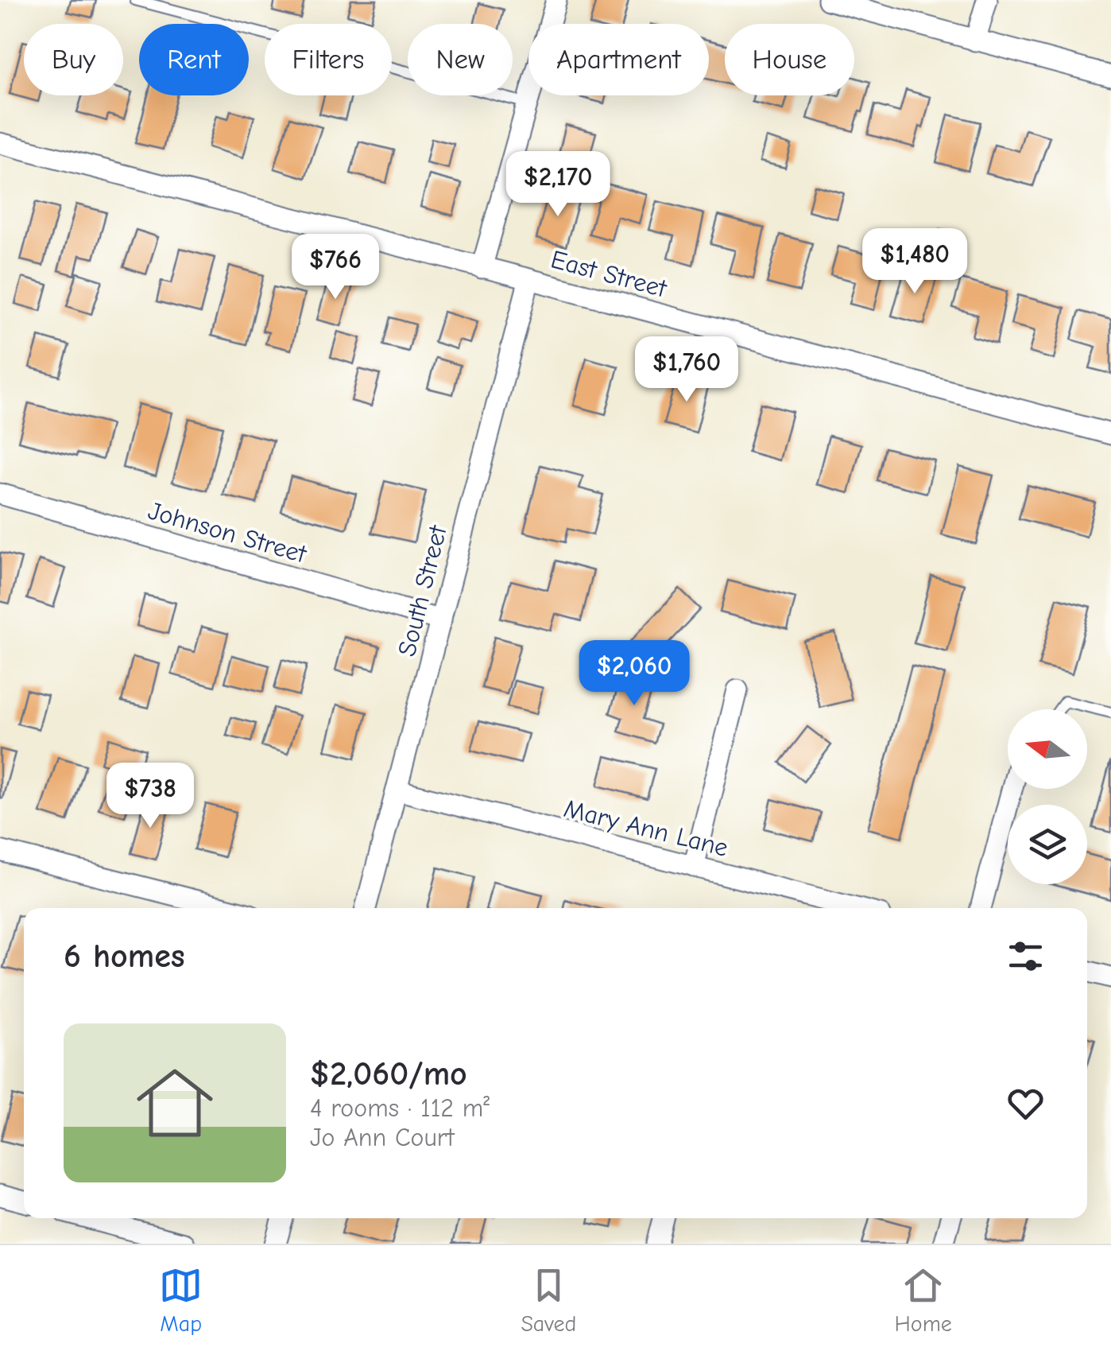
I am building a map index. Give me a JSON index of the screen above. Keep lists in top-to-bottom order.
{
  "streets": {
    "street": [
      "East Street",
      "Johnson Street",
      "South Street",
      "Mary Ann Lane"
    ]
  },
  "crossings": [
    ["East Street", "South Street"],
    ["Johnson Street", "South Street"],
    ["South Street", "Mary Ann Lane"]
  ],
  "north": "left",
  "page": {
    "chip": [
      "Buy",
      "Rent",
      "Filters",
      "New",
      "Apartment",
      "House"
    ],
    "price": [
      "$2,170",
      "$1,480",
      "$766",
      "$1,760",
      "$2,060",
      "$738"
    ],
    "heading": "6 homes",
    "list": [
      {
        "name": "$2,060/mo",
        "note": "4 rooms · 112 m² · Jo Ann Court"
      }
    ],
    "tabs": ["Map", "Saved", "Home"]
  }
}
